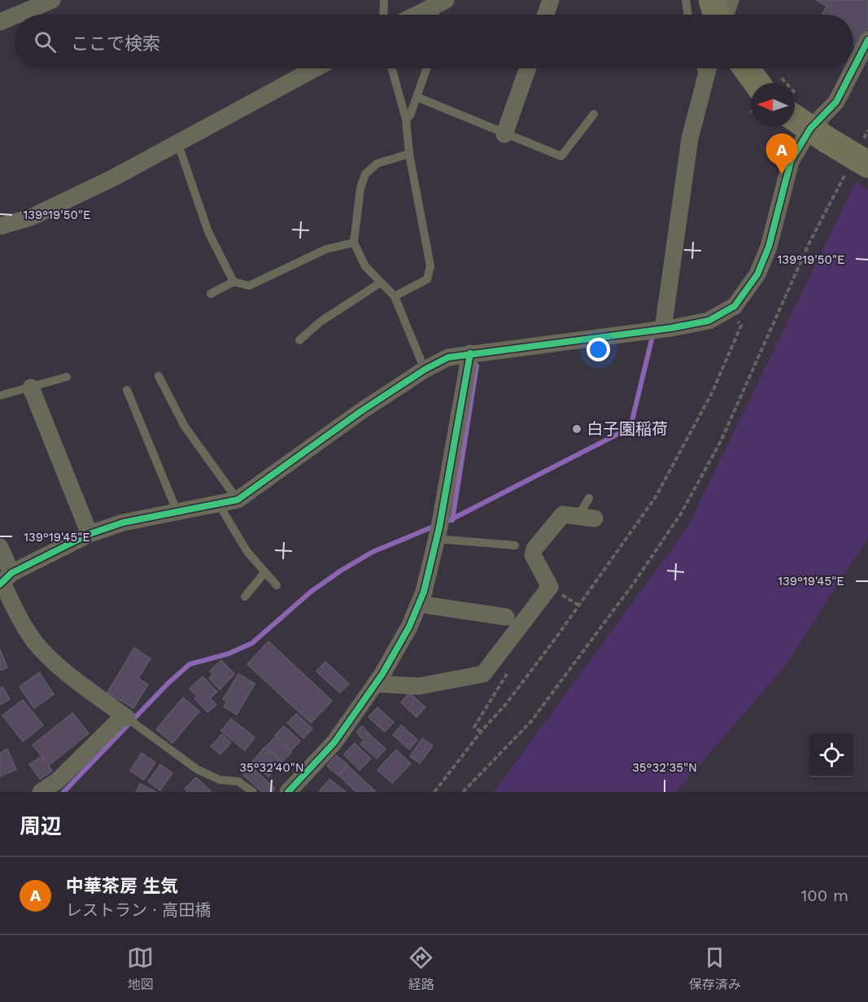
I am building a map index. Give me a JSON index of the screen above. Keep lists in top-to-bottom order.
{
  "places": ["白子園稲荷"],
  "north": "left",
  "page": {
    "search": "ここで検索",
    "pins": "A",
    "heading": "周辺",
    "list": [
      {
        "mark": "A",
        "name": "中華茶房 生気",
        "note": "レストラン · 高田橋",
        "value": "100 m"
      }
    ],
    "nav": ["地図", "経路", "保存済み"]
  },
  "coordinates": [
    "139°19'50\"E",
    "139°19'45\"E",
    "35°32'40\"N",
    "35°32'35\"N"
  ]
}
